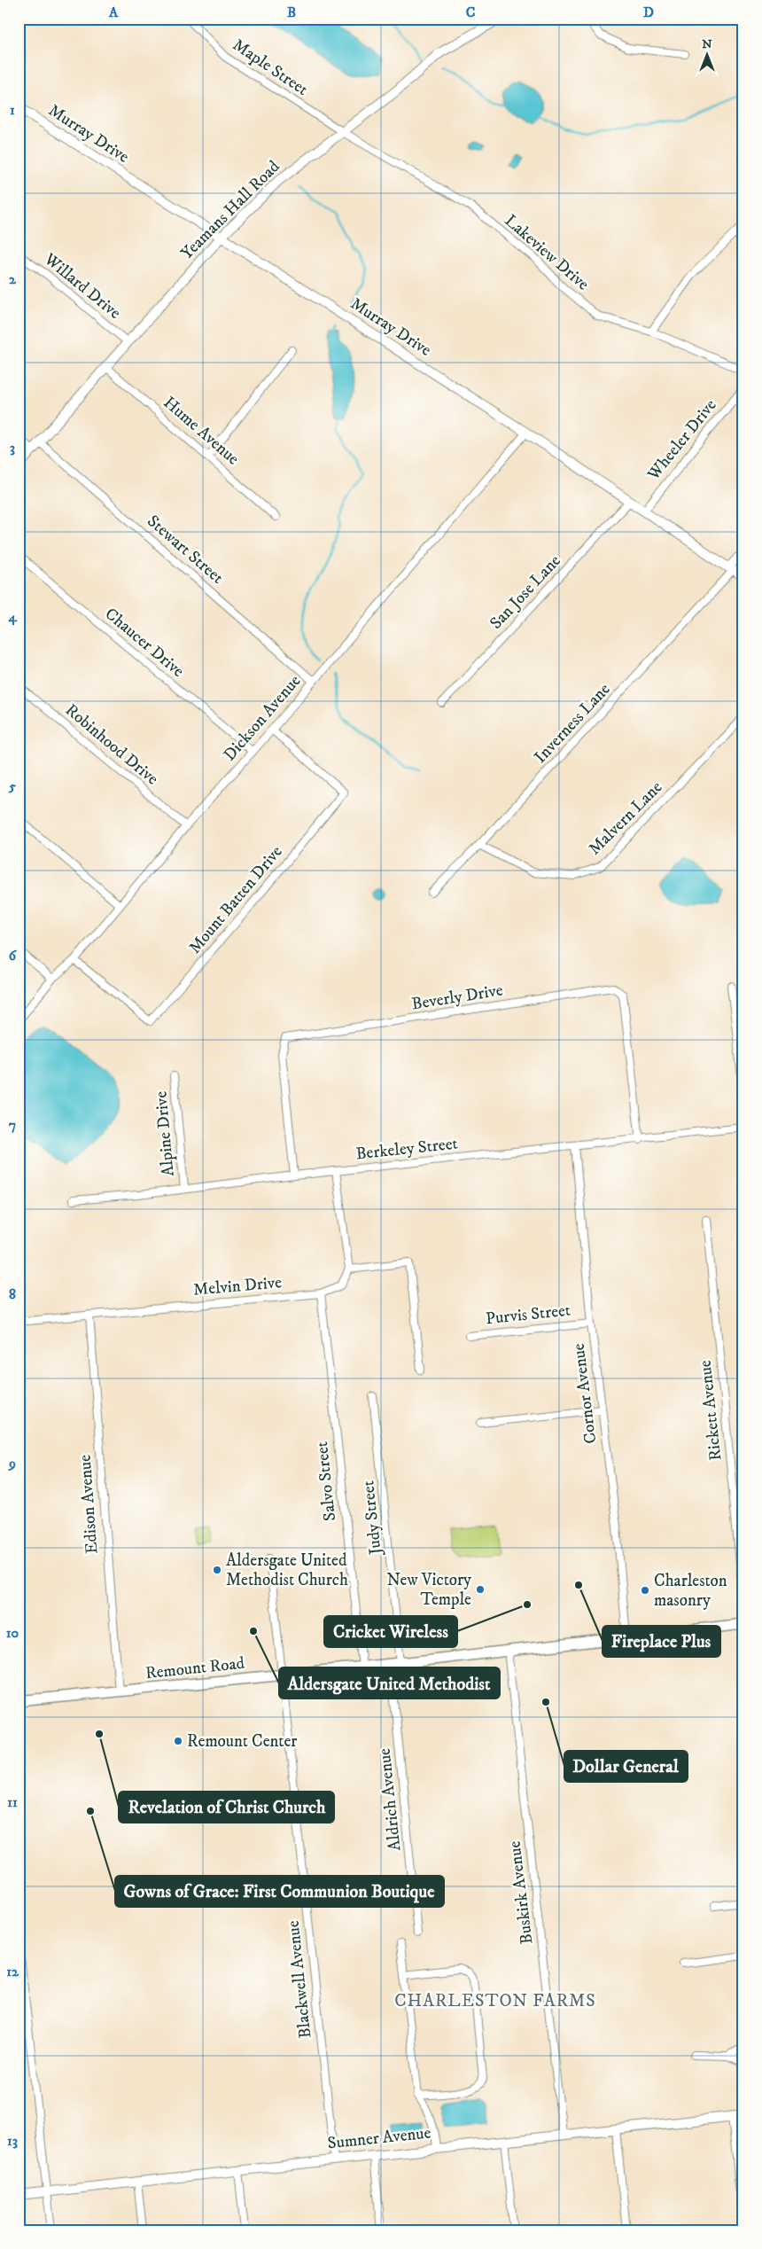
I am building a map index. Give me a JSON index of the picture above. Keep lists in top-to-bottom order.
{
  "streets": {
    "main road": ["Remount Road"],
    "street": [
      "Maple Street",
      "Murray Drive",
      "Yeamans Hall Road",
      "Lakeview Drive",
      "Willard Drive",
      "Hume Avenue",
      "Wheeler Drive",
      "Stewart Street",
      "San Jose Lane",
      "Chaucer Drive",
      "Dickson Avenue",
      "Inverness Lane",
      "Robinhood Drive",
      "Malvern Lane",
      "Mount Batten Drive",
      "Beverly Drive",
      "Alpine Drive",
      "Berkeley Street",
      "Melvin Drive",
      "Purvis Street",
      "Cornor Avenue",
      "Rickett Avenue",
      "Salvo Street",
      "Edison Avenue",
      "Judy Street",
      "Aldrich Avenue",
      "Buskirk Avenue",
      "Blackwell Avenue",
      "Sumner Avenue"
    ]
  },
  "crossings": [
    ["Maple Street", "Yeamans Hall Road"],
    ["Maple Street", "Lakeview Drive"],
    ["Murray Drive", "Yeamans Hall Road"],
    ["Murray Drive", "Wheeler Drive"],
    ["Murray Drive", "San Jose Lane"],
    ["Murray Drive", "Dickson Avenue"],
    ["Murray Drive", "Inverness Lane"],
    ["Yeamans Hall Road", "Lakeview Drive"],
    ["Yeamans Hall Road", "Willard Drive"],
    ["Yeamans Hall Road", "Hume Avenue"],
    ["Yeamans Hall Road", "Stewart Street"],
    ["Stewart Street", "Dickson Avenue"],
    ["Chaucer Drive", "Dickson Avenue"],
    ["Dickson Avenue", "Robinhood Drive"],
    ["Dickson Avenue", "Mount Batten Drive"],
    ["Inverness Lane", "Malvern Lane"],
    ["Beverly Drive", "Berkeley Street"],
    ["Alpine Drive", "Berkeley Street"],
    ["Berkeley Street", "Cornor Avenue"],
    ["Melvin Drive", "Salvo Street"],
    ["Melvin Drive", "Edison Avenue"],
    ["Purvis Street", "Cornor Avenue"],
    ["Cornor Avenue", "Remount Road"],
    ["Salvo Street", "Remount Road"],
    ["Edison Avenue", "Remount Road"],
    ["Judy Street", "Remount Road"],
    ["Judy Street", "Aldrich Avenue"],
    ["Remount Road", "Aldrich Avenue"],
    ["Remount Road", "Buskirk Avenue"],
    ["Remount Road", "Blackwell Avenue"],
    ["Buskirk Avenue", "Sumner Avenue"],
    ["Blackwell Avenue", "Sumner Avenue"]
  ],
  "districts": ["CHARLESTON FARMS"],
  "places": [
    "Aldersgate United Methodist Church",
    "Fireplace Plus",
    "New Victory Temple",
    "Charleston masonry",
    "Cricket Wireless",
    "Aldersgate United Methodist",
    "Dollar General",
    "Revelation of Christ Church",
    "Remount Center",
    "Gowns of Grace: First Communion Boutique"
  ],
  "north": "top",
  "grid": {
    "columns": [
      "A",
      "B",
      "C",
      "D"
    ],
    "rows": [
      "1",
      "2",
      "3",
      "4",
      "5",
      "6",
      "7",
      "8",
      "9",
      "10",
      "11",
      "12",
      "13"
    ]
  }
}
